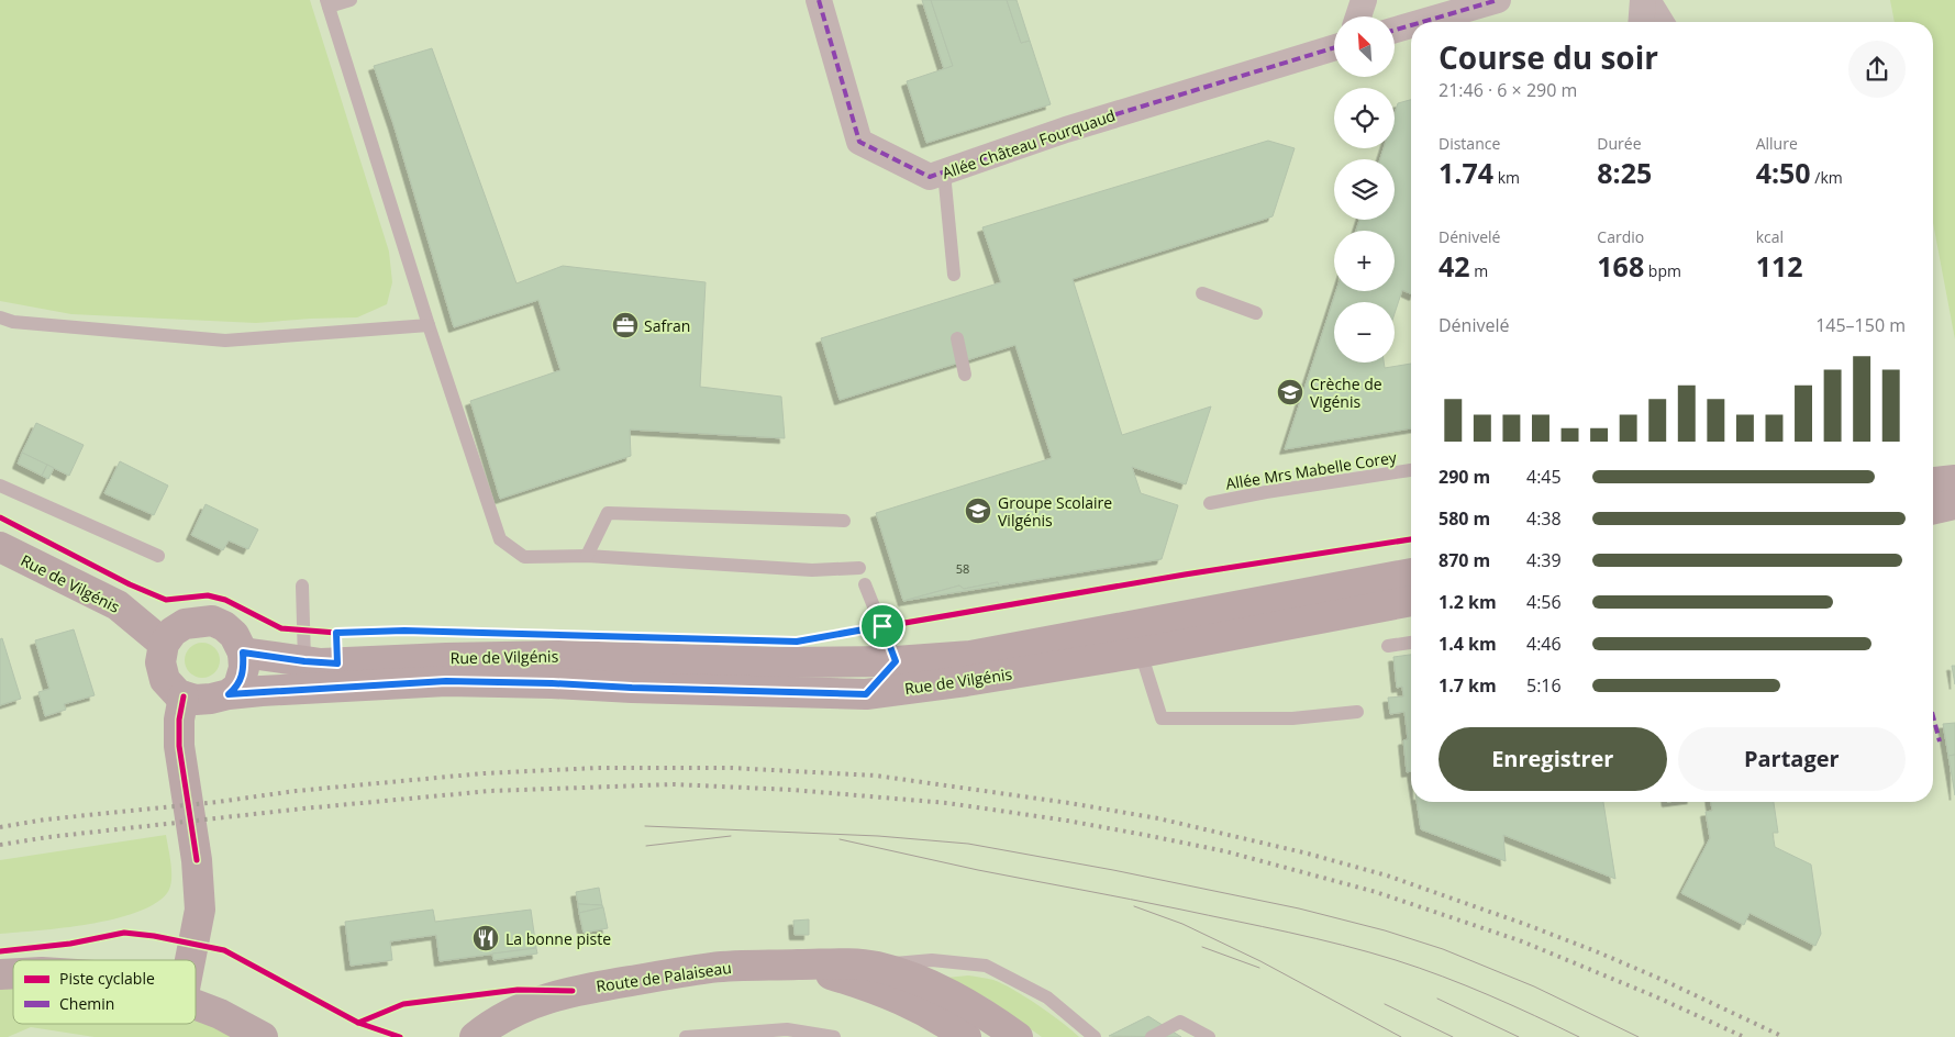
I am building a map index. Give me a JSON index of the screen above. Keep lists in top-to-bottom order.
{
  "streets": {
    "street": ["Allée Château Fourquaud", "Rue de Vilgénis", "Route de Palaiseau"],
    "lane": ["Allée Mrs Mabelle Corey"]
  },
  "places": {
    "office": ["Safran"],
    "school or university": ["Crèche de Vigénis", "Groupe Scolaire Vilgénis"],
    "restaurant": ["La bonne piste"]
  },
  "house_numbers": ["58"],
  "legend": ["Piste cyclable", "Chemin"],
  "north": "top left",
  "page": {
    "map_buttons": ["+", "−"],
    "heading": ["Course du soir", "21:46 · 6 × 290 m"],
    "stats": [
      ["Distance", "1.74 km"],
      ["Durée", "8:25"],
      ["Allure", "4:50 /km"],
      ["Dénivelé", "42 m"],
      ["Cardio", "168 bpm"],
      ["kcal", "112"]
    ],
    "chart": ["Dénivelé", "145–150 m"],
    "list": [
      {
        "name": "290 m",
        "note": "4:45"
      },
      {
        "name": "580 m",
        "note": "4:38"
      },
      {
        "name": "870 m",
        "note": "4:39"
      },
      {
        "name": "1.2 km",
        "note": "4:56"
      },
      {
        "name": "1.4 km",
        "note": "4:46"
      },
      {
        "name": "1.7 km",
        "note": "5:16"
      }
    ],
    "buttons": ["Enregistrer", "Partager"]
  }
}
